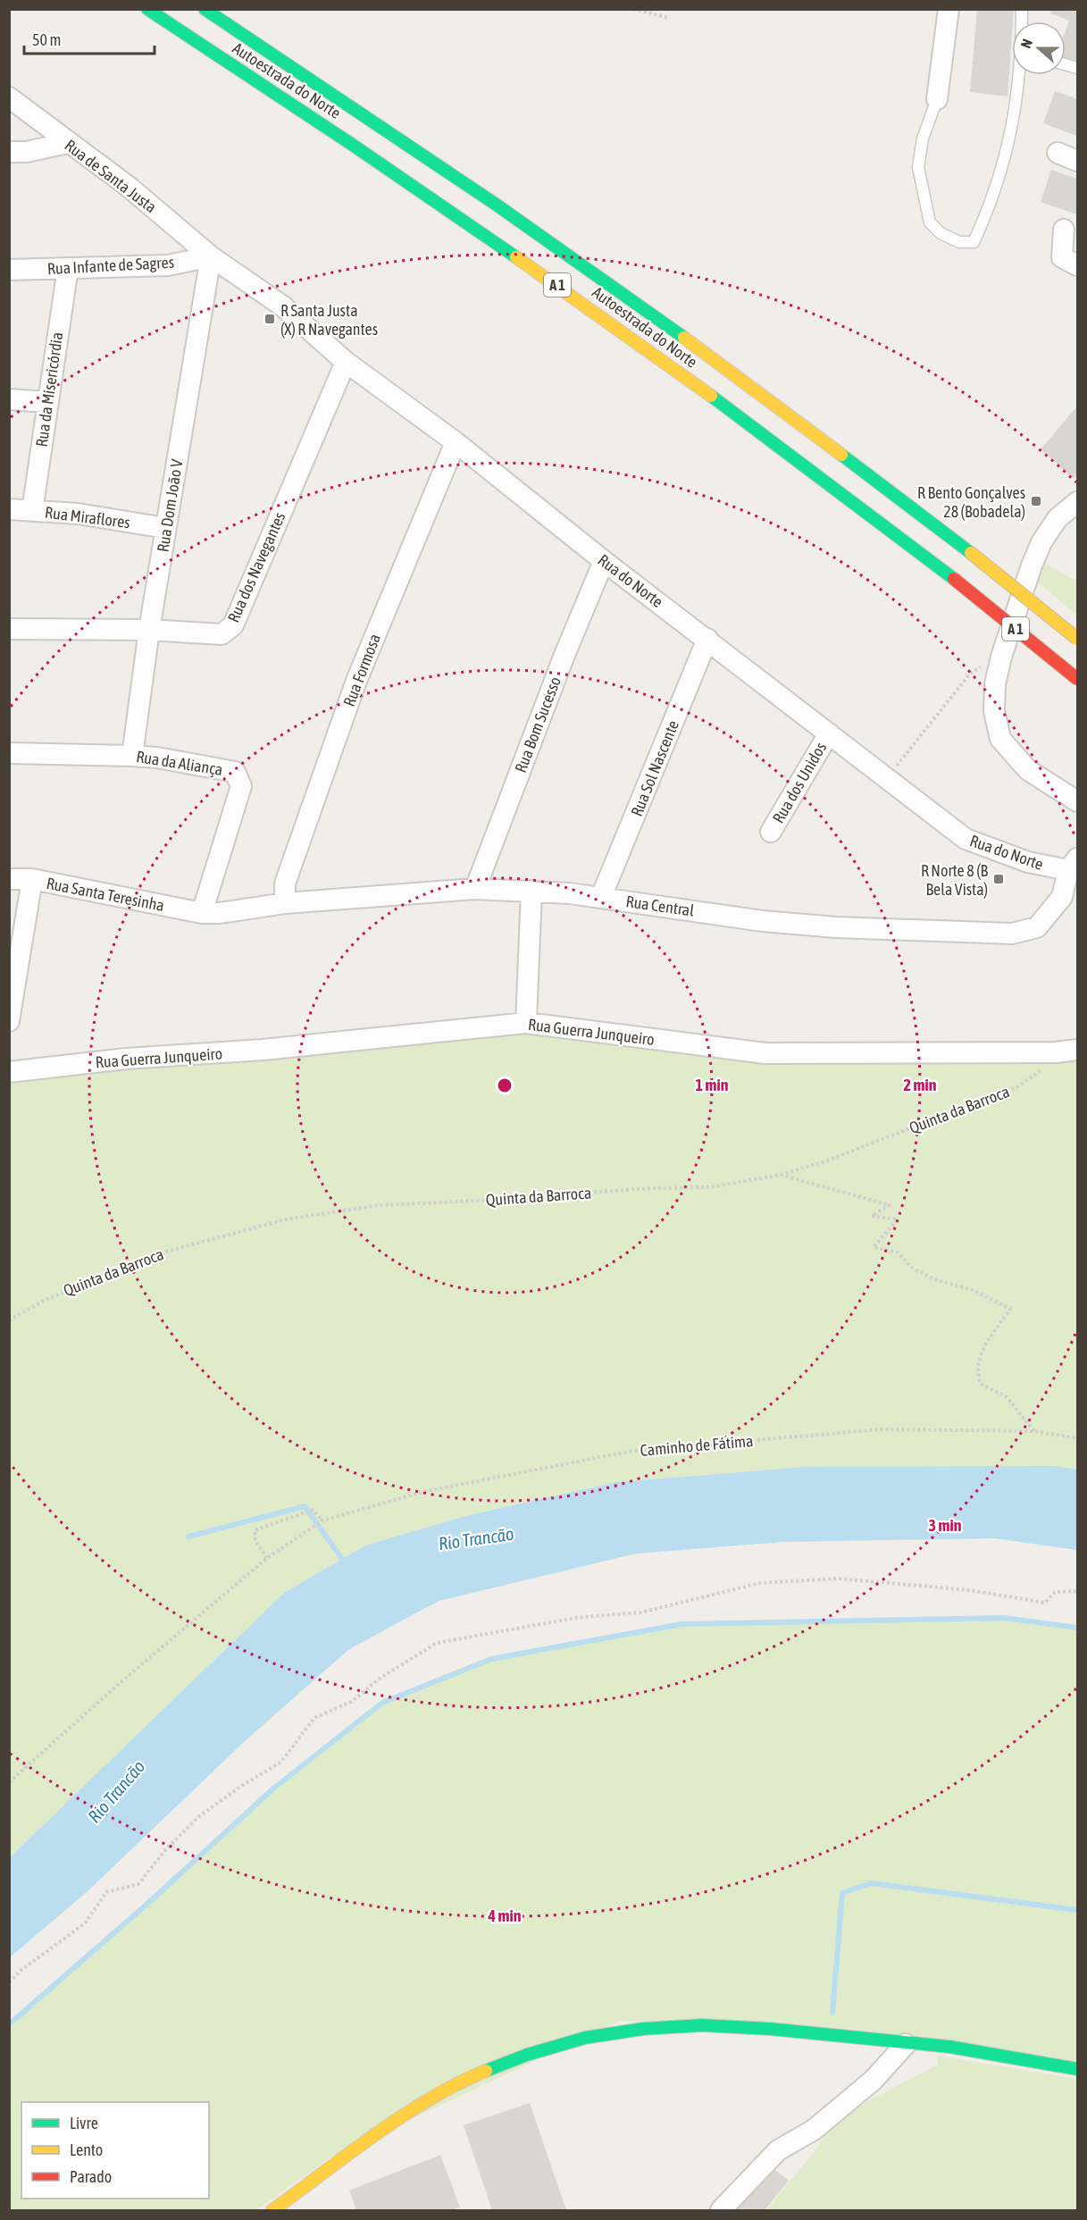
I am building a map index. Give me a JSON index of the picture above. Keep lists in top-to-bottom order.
{
  "streets": {
    "main road": ["Autoestrada do Norte", "A 1"],
    "street": [
      "Rua de Santa Justa",
      "Rua Infante de Sagres",
      "Rua da Misericórdia",
      "Rua Dom João V",
      "Rua Miraflores",
      "Rua dos Navegantes",
      "Rua do Norte",
      "Rua Formosa",
      "Rua Bom Sucesso",
      "Rua da Aliança",
      "Rua Sol Nascente",
      "Rua dos Unidos",
      "Rua Santa Teresinha",
      "Rua Central",
      "Rua Guerra Junqueiro"
    ],
    "path": ["Quinta da Barroca", "Caminho de Fátima"]
  },
  "crossings": [
    ["Rua de Santa Justa", "Rua Infante de Sagres"],
    ["Rua de Santa Justa", "Rua Dom João V"],
    ["Rua de Santa Justa", "Rua do Norte"],
    ["Rua Infante de Sagres", "Rua da Misericórdia"],
    ["Rua Infante de Sagres", "Rua Dom João V"],
    ["Rua Infante de Sagres", "Rua do Norte"],
    ["Rua da Misericórdia", "Rua Miraflores"],
    ["Rua Dom João V", "Rua Miraflores"],
    ["Rua Dom João V", "Rua dos Navegantes"],
    ["Rua Dom João V", "Rua do Norte"],
    ["Rua Dom João V", "Rua da Aliança"],
    ["Rua dos Navegantes", "Rua do Norte"],
    ["Rua do Norte", "Rua Formosa"],
    ["Rua do Norte", "Rua Bom Sucesso"],
    ["Rua do Norte", "Rua Sol Nascente"],
    ["Rua do Norte", "Rua dos Unidos"],
    ["Rua do Norte", "Rua Central"],
    ["Rua Formosa", "Rua Central"],
    ["Rua Bom Sucesso", "Rua Central"],
    ["Rua da Aliança", "Rua Santa Teresinha"],
    ["Rua da Aliança", "Rua Central"],
    ["Rua Sol Nascente", "Rua Central"],
    ["Rua Santa Teresinha", "Rua Central"],
    ["Rua Guerra Junqueiro", "Quinta da Barroca"]
  ],
  "water": ["Rio Trancão"],
  "places": {
    "transit": ["R Santa Justa (X) R Navegantes", "R Bento Gonçalves 28 (Bobadela)", "R Norte 8 (B Bela Vista)"]
  },
  "legend": ["Livre", "Lento", "Parado"],
  "scale_bar": "50 m",
  "north": "left",
  "rings": [
    "1 min",
    "2 min",
    "3 min",
    "4 min"
  ]
}
